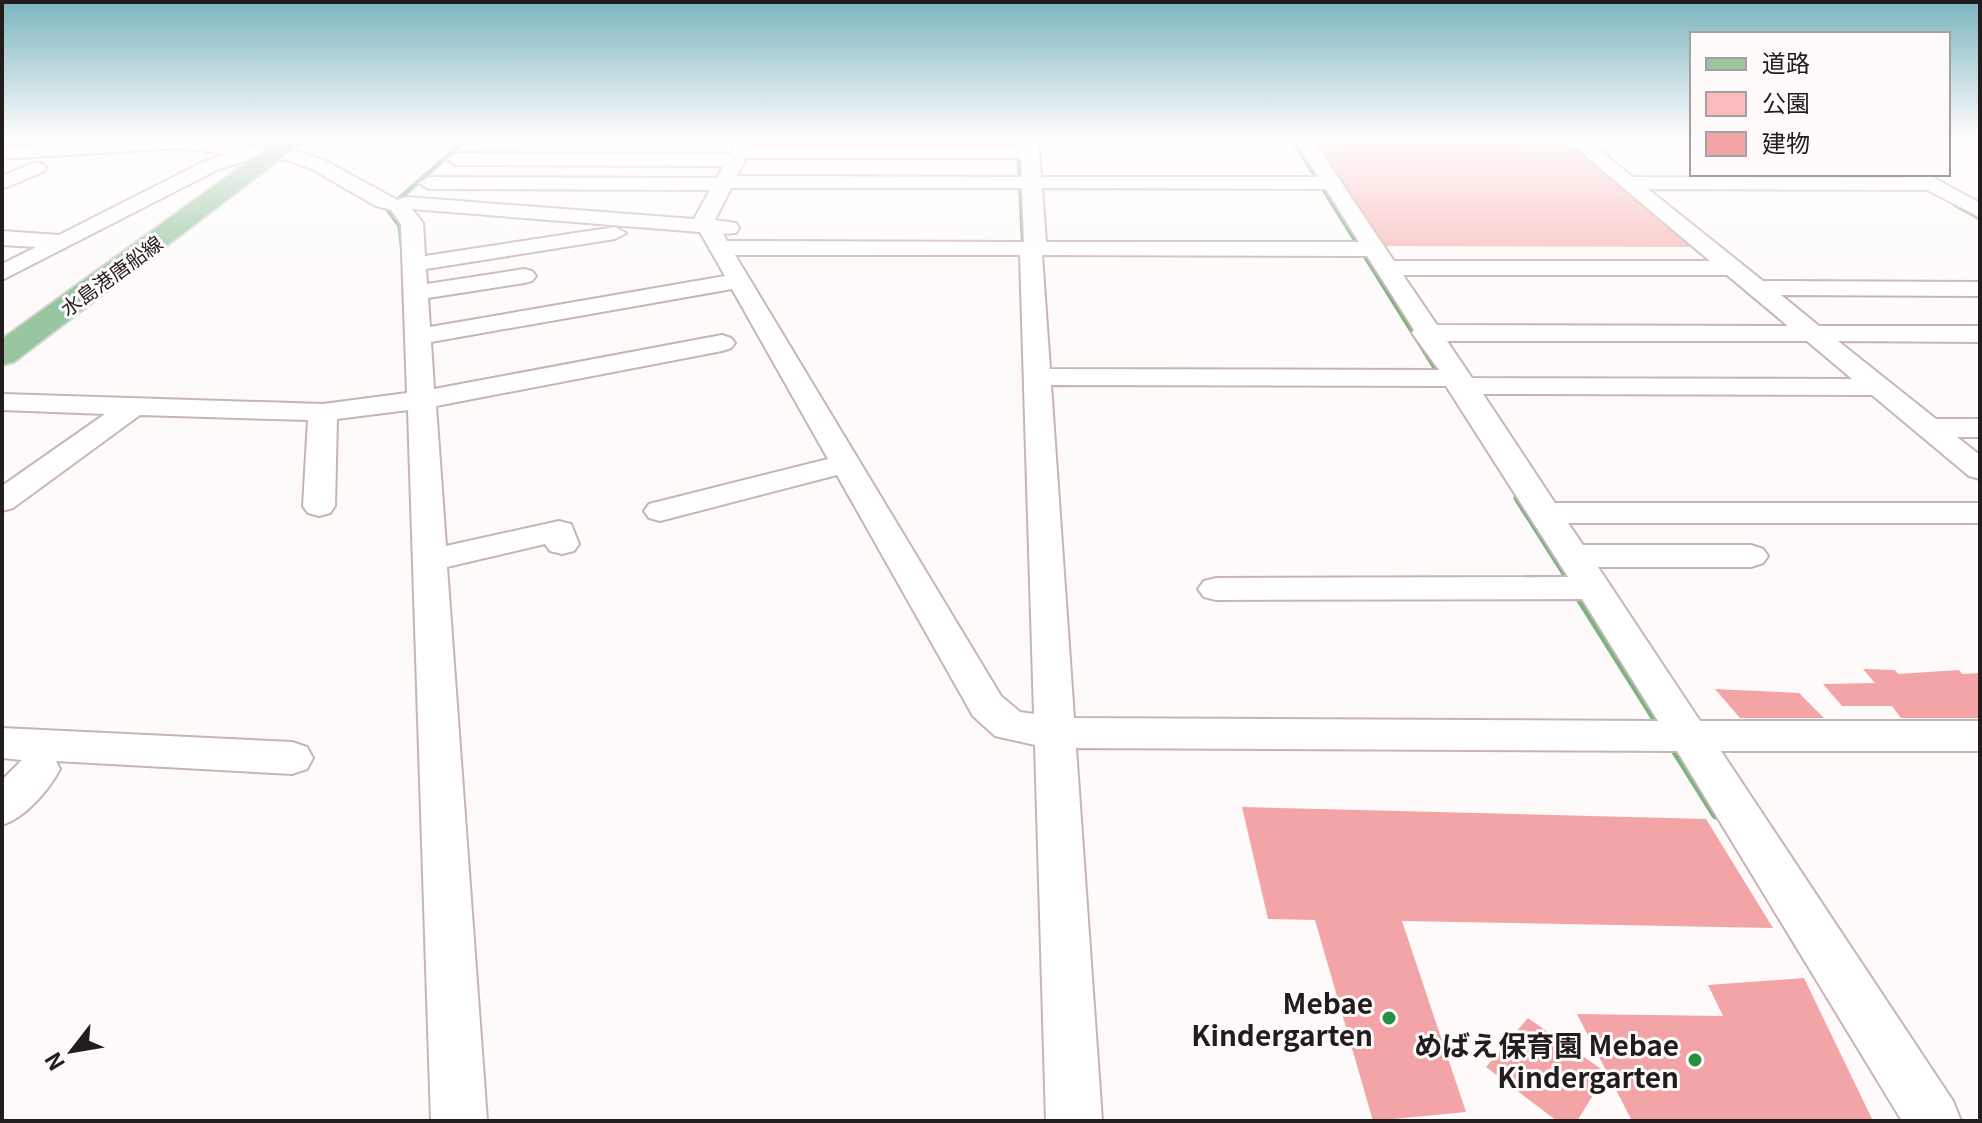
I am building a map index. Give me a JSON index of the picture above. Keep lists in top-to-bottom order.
{
  "streets": {
    "main road": ["水島港唐船線"]
  },
  "places": ["Mebae Kindergarten", "めばえ保育園 Mebae Kindergarten"],
  "legend": ["道路", "公園", "建物"],
  "north": "bottom left"
}
